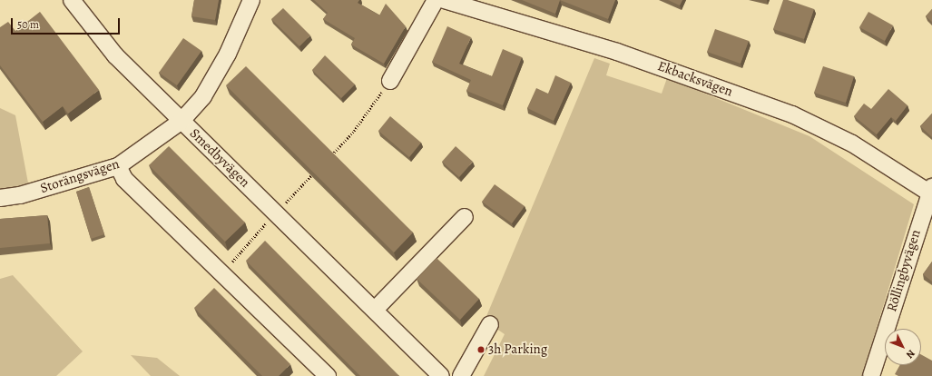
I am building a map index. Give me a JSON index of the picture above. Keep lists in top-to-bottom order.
{
  "streets": {
    "street": [
      "Ekbacksvägen",
      "Smedbyvägen",
      "Storängsvägen",
      "Röllingbyvägen"
    ]
  },
  "crossings": [
    ["Ekbacksvägen", "Röllingbyvägen"],
    ["Smedbyvägen", "Storängsvägen"]
  ],
  "places": ["3h Parking"],
  "scale_bar": "50 m",
  "north": "bottom right"
}
